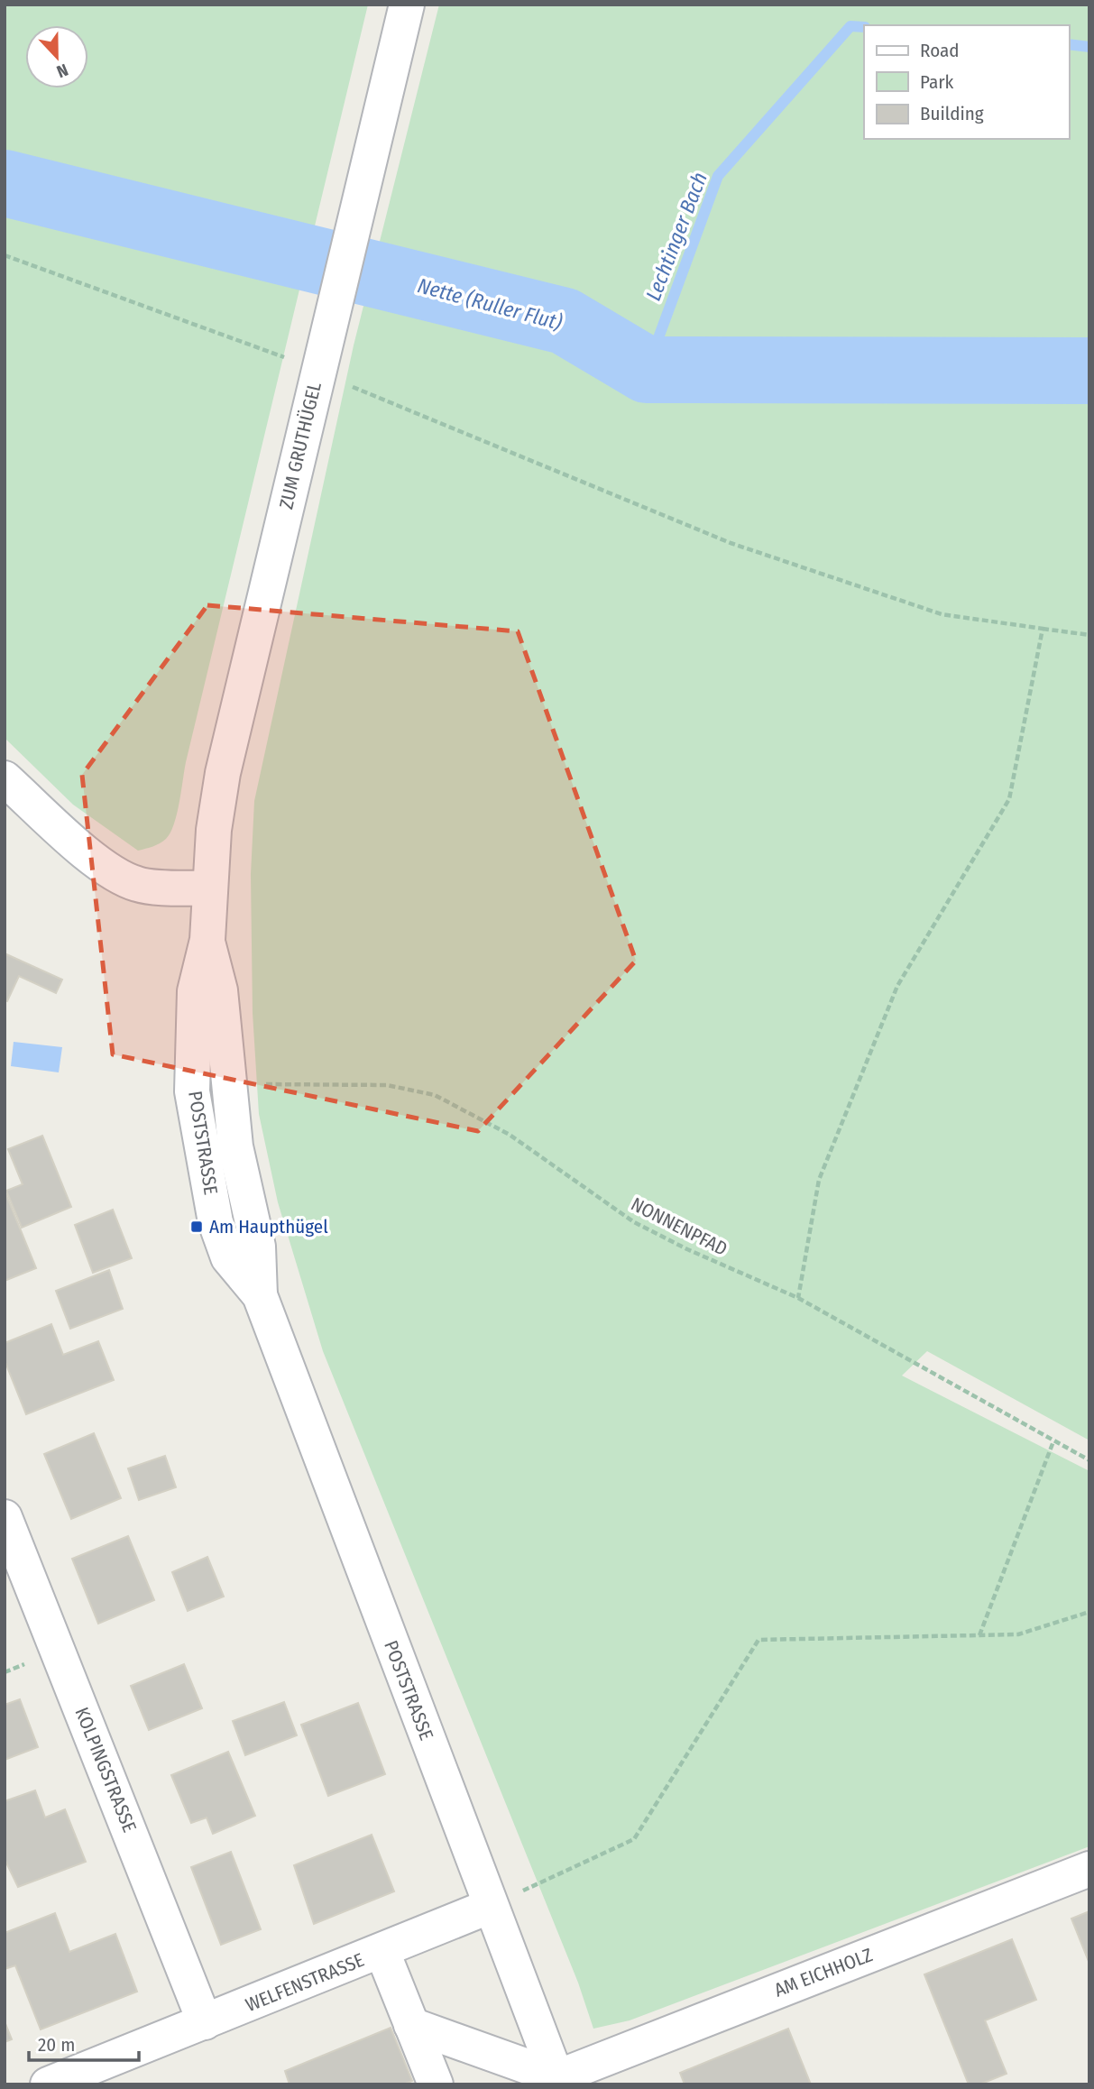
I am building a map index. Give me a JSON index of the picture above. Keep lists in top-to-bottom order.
{
  "streets": {
    "street": [
      "ZUM GRUTHÜGEL",
      "POSTSTRASSE",
      "KOLPINGSTRASSE",
      "AM EICHHOLZ",
      "WELFENSTRASSE"
    ],
    "path": ["NONNENPFAD"]
  },
  "crossings": [
    ["ZUM GRUTHÜGEL", "POSTSTRASSE"],
    ["POSTSTRASSE", "AM EICHHOLZ"],
    ["POSTSTRASSE", "WELFENSTRASSE"],
    ["KOLPINGSTRASSE", "WELFENSTRASSE"]
  ],
  "water": ["Lechtinger Bach", "Nette (Ruller Flut)"],
  "places": {
    "transit": ["Am Haupthügel"]
  },
  "legend": ["Road", "Park", "Building"],
  "scale_bar": "20 m",
  "north": "bottom"
}
